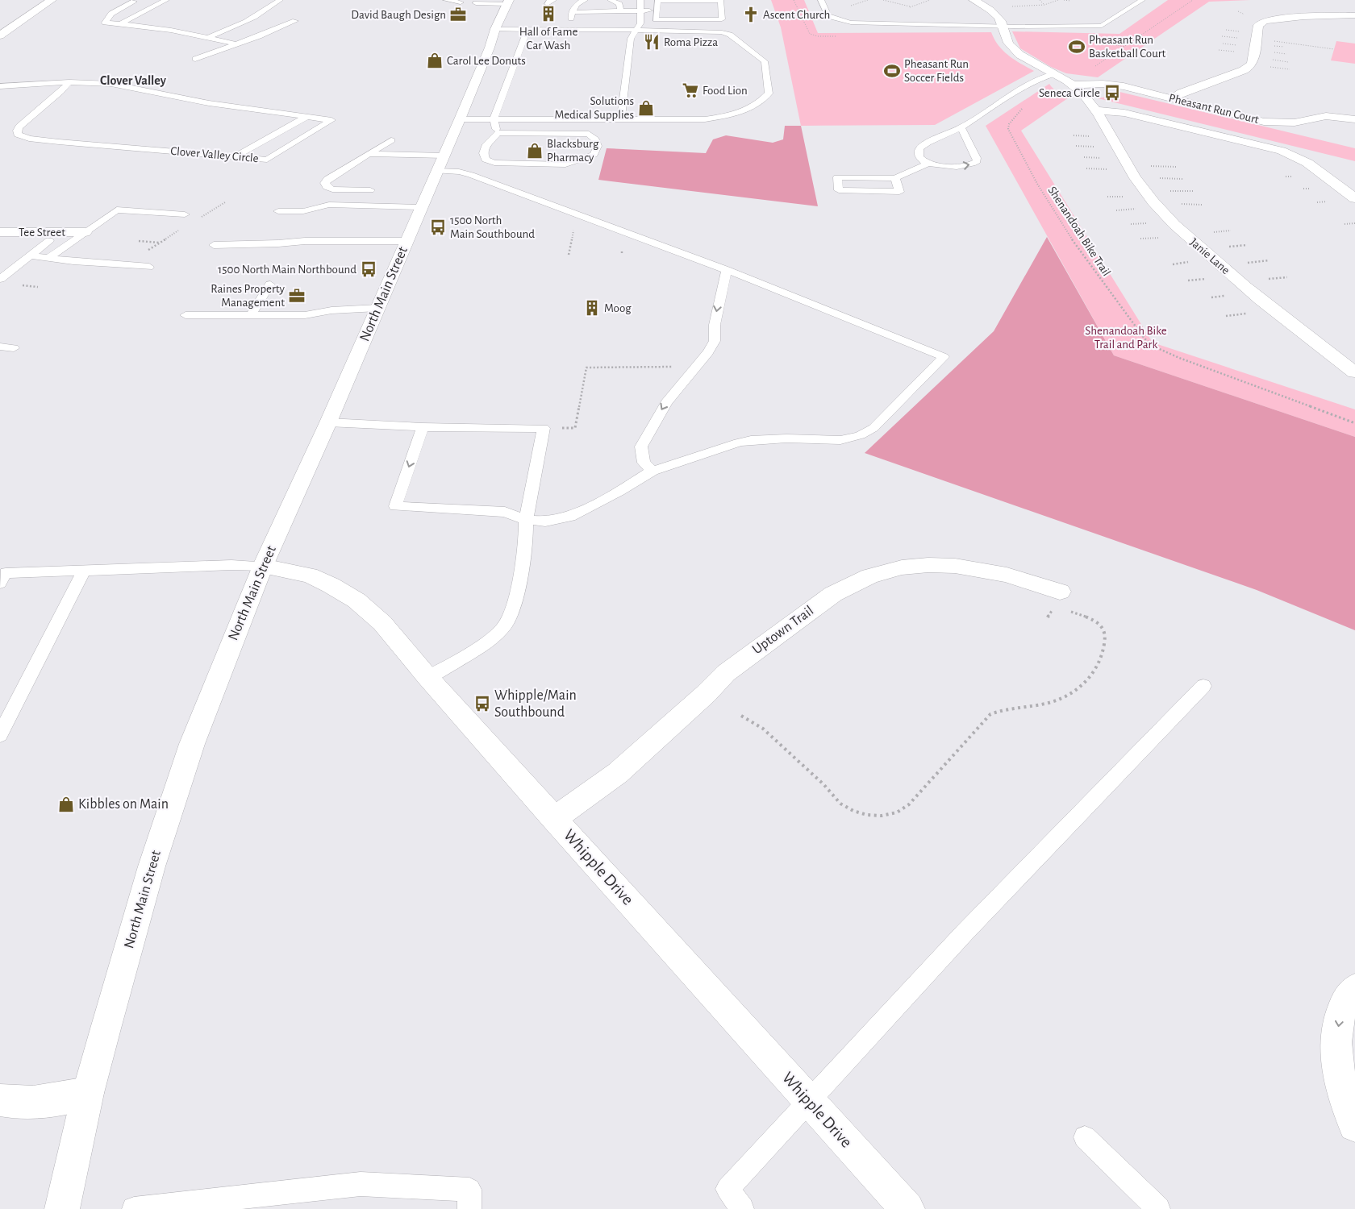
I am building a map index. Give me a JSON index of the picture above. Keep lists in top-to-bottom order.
{
  "streets": {
    "street": [
      "Pheasant Run Court",
      "Tee Street",
      "Janie Lane",
      "North Main Street",
      "Uptown Trail",
      "Whipple Drive"
    ],
    "lane": ["Clover Valley Circle"],
    "path": ["Shenandoah Bike Trail"]
  },
  "crossings": [
    ["Pheasant Run Court", "Janie Lane"],
    ["North Main Street", "Whipple Drive"],
    ["Uptown Trail", "Whipple Drive"]
  ],
  "districts": ["Clover Valley"],
  "parks": ["Shenandoah Bike Trail and Park"],
  "places": {
    "building": ["Hall of Fame Car Wash", "Moog"],
    "office": ["David Baugh Design", "Raines Property Management"],
    "church": ["Ascent Church"],
    "restaurant": ["Roma Pizza"],
    "sports": ["Pheasant Run Basketball Court", "Pheasant Run Soccer Fields"],
    "shop": [
      "Carol Lee Donuts",
      "Solutions Medical Supplies",
      "Blacksburg Pharmacy",
      "Kibbles on Main"
    ],
    "supermarket": ["Food Lion"],
    "bus stop": [
      "Seneca Circle",
      "1500 North Main Southbound",
      "1500 North Main Northbound",
      "Whipple/Main Southbound"
    ]
  }
}
